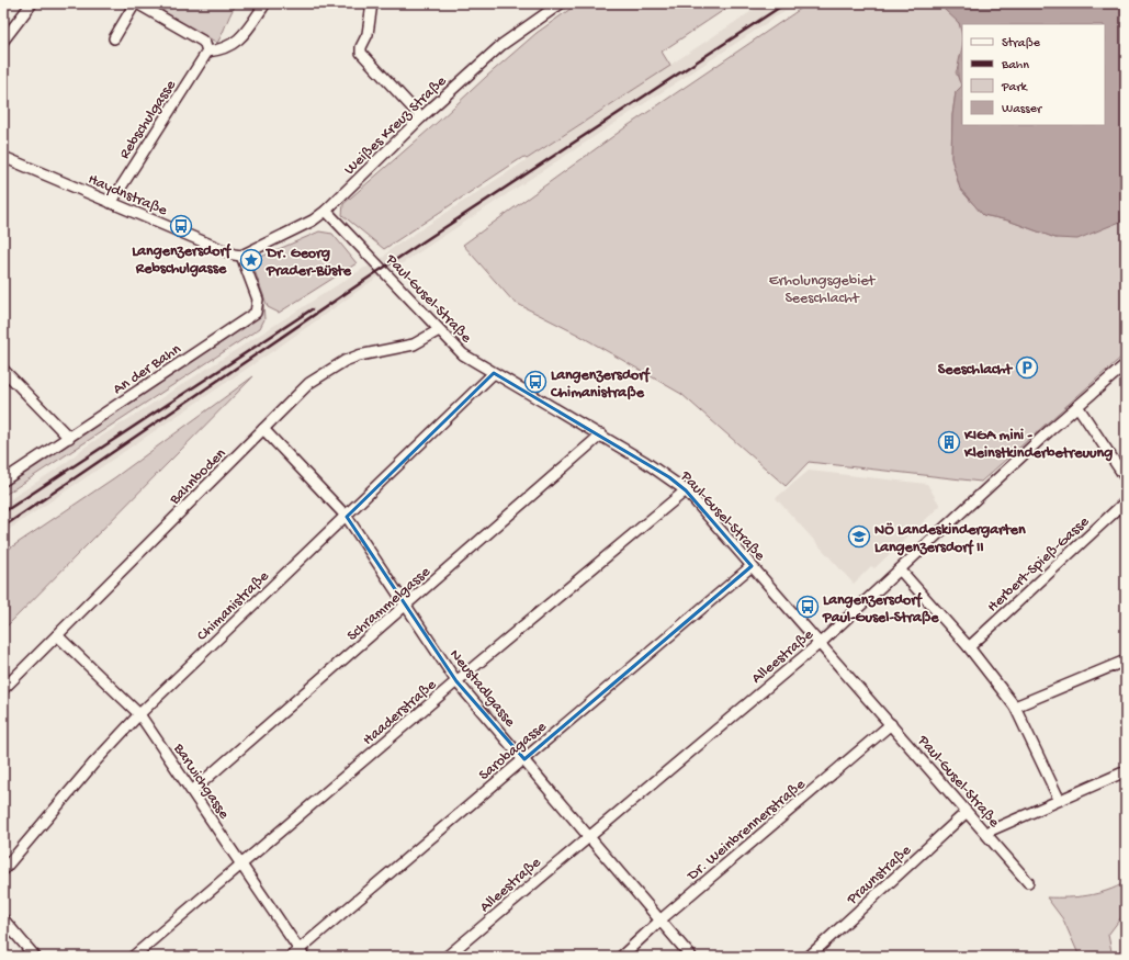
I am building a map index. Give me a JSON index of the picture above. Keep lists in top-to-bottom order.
{
  "streets": {
    "street": [
      "Rebschulgasse",
      "Weißes Kreuz Straße",
      "Haydnstraße",
      "Paul-Gusel-Straße",
      "An der Bahn",
      "Bahnboden",
      "Herbert-Spieß-Gasse",
      "Schrammelgasse",
      "Chimanistraße",
      "Alleestraße",
      "Neustadlgasse",
      "Haaderstraße",
      "Sarobagasse",
      "Barwichgasse",
      "Dr. Weinbrennerstraße",
      "Praunstraße"
    ]
  },
  "crossings": [
    ["Rebschulgasse", "Haydnstraße"],
    ["Weißes Kreuz Straße", "Haydnstraße"],
    ["Weißes Kreuz Straße", "Paul-Gusel-Straße"],
    ["Weißes Kreuz Straße", "An der Bahn"],
    ["Haydnstraße", "An der Bahn"],
    ["Paul-Gusel-Straße", "Bahnboden"],
    ["Paul-Gusel-Straße", "Schrammelgasse"],
    ["Paul-Gusel-Straße", "Chimanistraße"],
    ["Paul-Gusel-Straße", "Alleestraße"],
    ["Paul-Gusel-Straße", "Haaderstraße"],
    ["Paul-Gusel-Straße", "Sarobagasse"],
    ["Paul-Gusel-Straße", "Dr. Weinbrennerstraße"],
    ["Paul-Gusel-Straße", "Praunstraße"],
    ["Bahnboden", "Neustadlgasse"],
    ["Bahnboden", "Barwichgasse"],
    ["Schrammelgasse", "Neustadlgasse"],
    ["Schrammelgasse", "Barwichgasse"],
    ["Chimanistraße", "Neustadlgasse"],
    ["Chimanistraße", "Barwichgasse"],
    ["Alleestraße", "Neustadlgasse"],
    ["Neustadlgasse", "Haaderstraße"],
    ["Neustadlgasse", "Sarobagasse"],
    ["Neustadlgasse", "Dr. Weinbrennerstraße"],
    ["Haaderstraße", "Barwichgasse"],
    ["Sarobagasse", "Barwichgasse"]
  ],
  "parks": ["Erholungsgebiet Seeschlacht"],
  "places": {
    "bus stop": ["Langenzersdorf Rebschulgasse", "Langenzersdorf Chimanistraße", "Langenzersdorf Paul-Gusel-Straße"],
    "place": ["Dr. Georg Prader-Büste"],
    "parking": ["Seeschlacht"],
    "building": ["KIGA mini - Kleinstkinderbetreuung"],
    "school or university": ["NÖ Landeskindergarten Langenzersdorf II"]
  },
  "legend": [
    "Straße",
    "Bahn",
    "Park",
    "Wasser"
  ]
}
